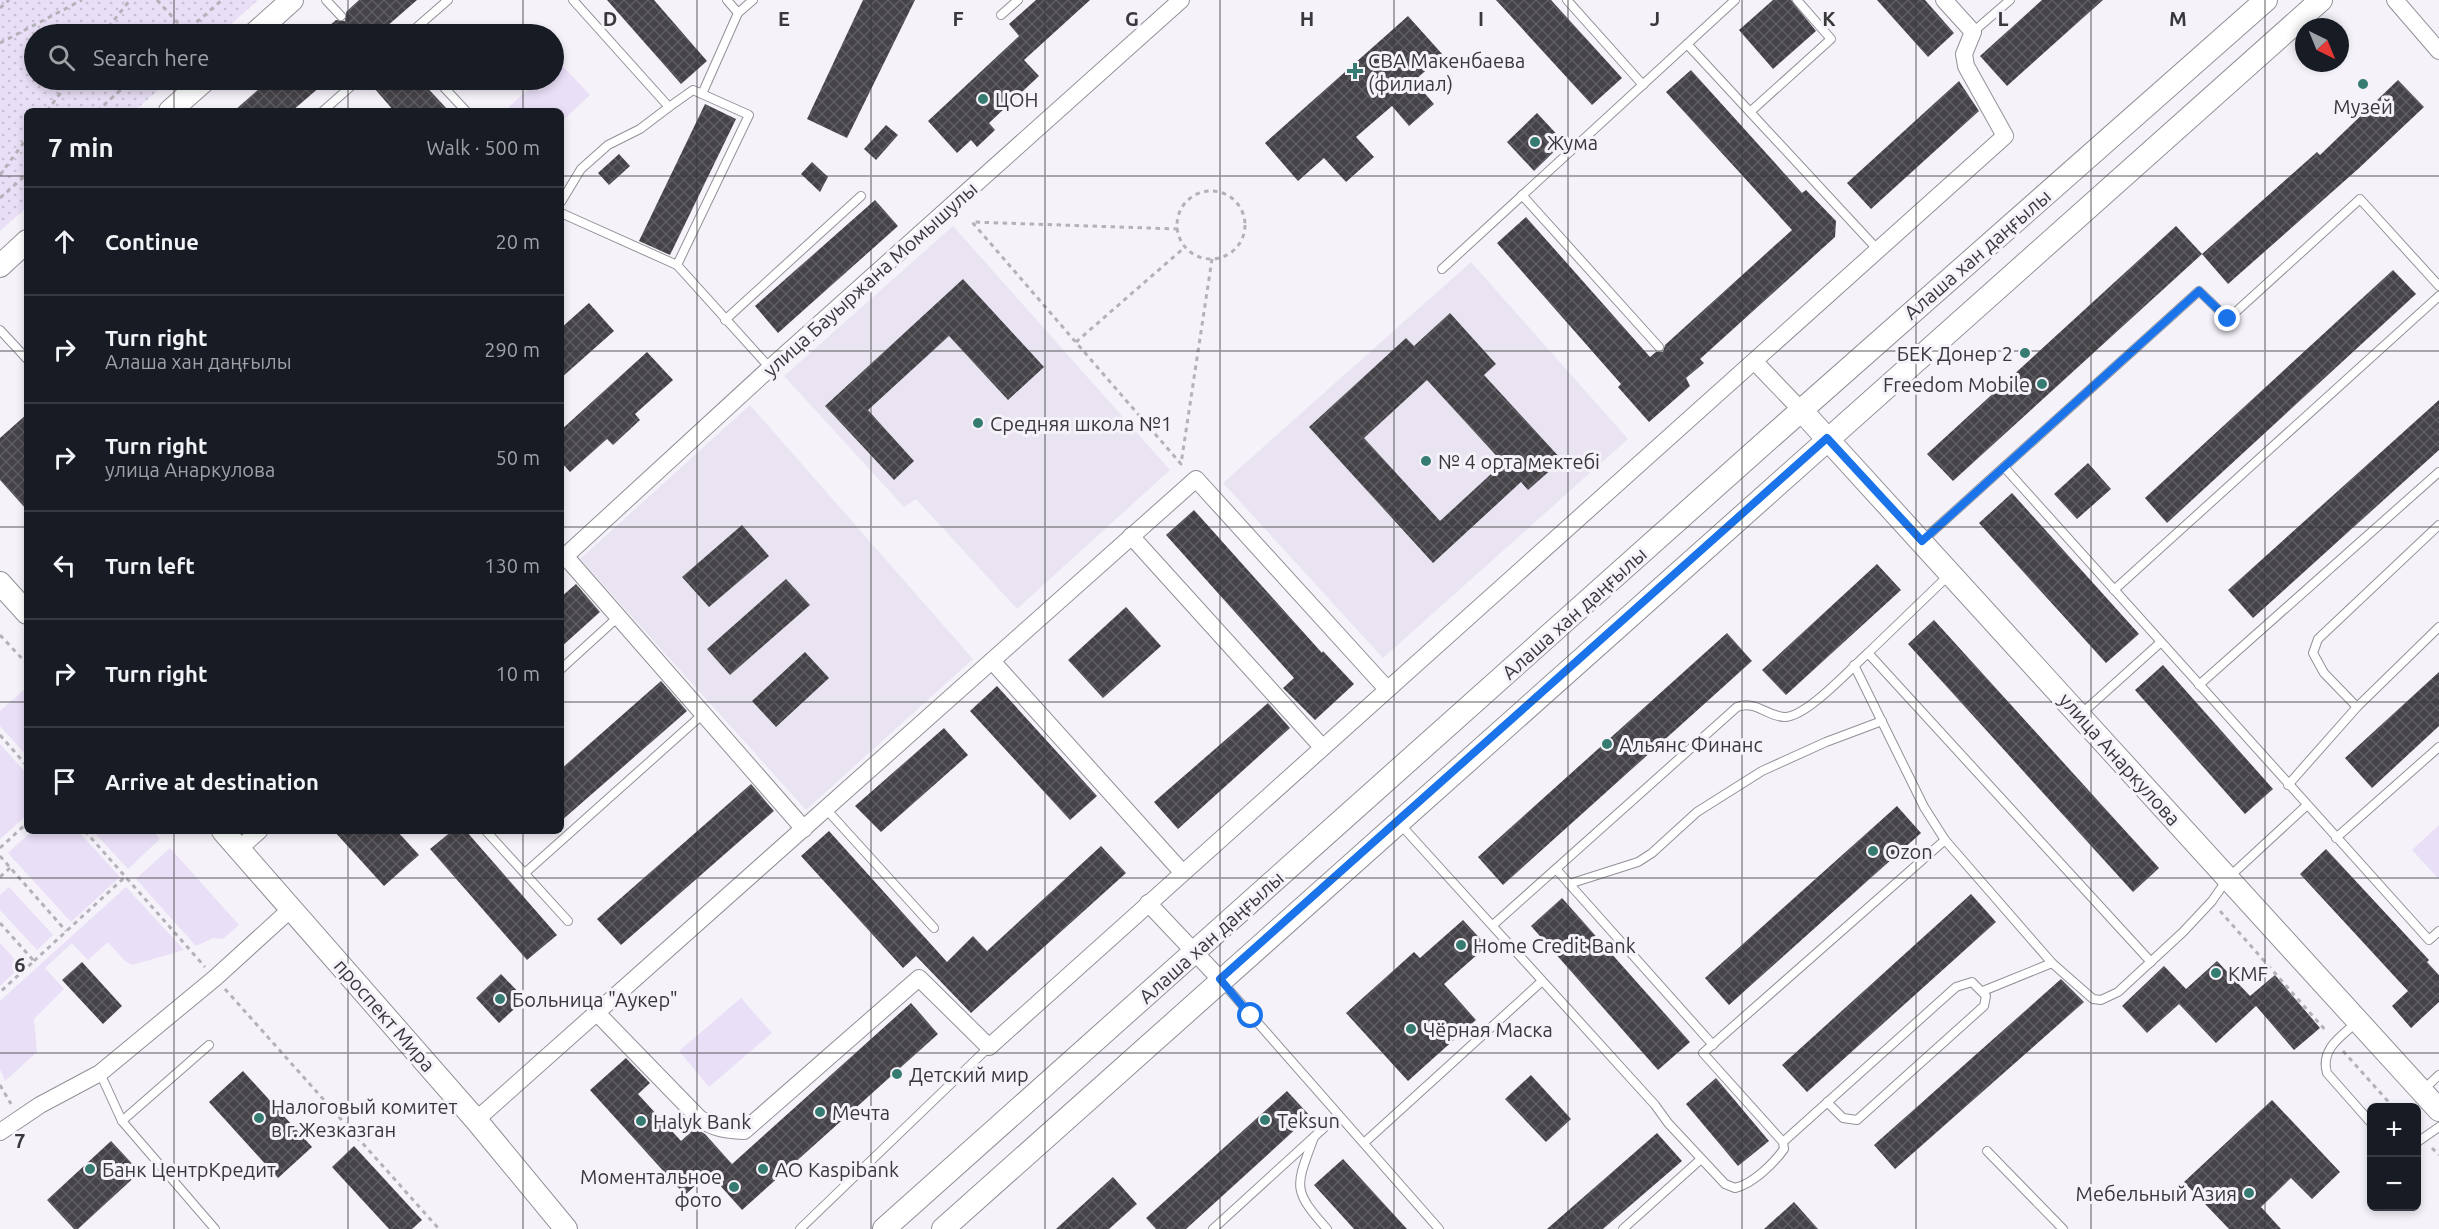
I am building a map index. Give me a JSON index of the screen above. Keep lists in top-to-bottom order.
{
  "streets": {
    "main road": ["Алаша хан даңғылы", "улица Анаркулова", "проспект Мира"],
    "street": ["улица Бауыржана Момышулы"]
  },
  "crossings": [
    ["Алаша хан даңғылы", "улица Анаркулова"]
  ],
  "places": {
    "health": ["СВА Макенбаева (филиал)"],
    "other": [
      "Музей",
      "ЦОН",
      "Жума",
      "БЕК Донер 2",
      "Freedom Mobile",
      "Средняя школа №1",
      "№ 4 орта мектебі",
      "Альянс Финанс",
      "Ozon",
      "Home Credit Bank",
      "KMF",
      "Больница \"Аукер\"",
      "Чёрная Маска",
      "Детский мир",
      "Мечта",
      "Налоговый комитет в г.Жезказган",
      "Teksun",
      "Halyk Bank",
      "Банк ЦентрКредит",
      "AO Kaspibank",
      "Моментальное фото",
      "Мебельный Азия"
    ]
  },
  "north": "bottom right",
  "page": {
    "search": "Search here",
    "heading": ["7 min", "Walk · 500 m"],
    "list": [
      ["Continue", "20 m"],
      ["Turn right", "Алаша хан даңғылы", "290 m"],
      ["Turn right", "улица Анаркулова", "50 m"],
      ["Turn left", "130 m"],
      ["Turn right", "10 m"],
      "Arrive at destination"
    ],
    "map_buttons": ["+", "−"]
  },
  "grid": {
    "columns": [
      "D",
      "E",
      "F",
      "G",
      "H",
      "I",
      "J",
      "K",
      "L",
      "M"
    ],
    "rows": ["6", "7"]
  }
}
